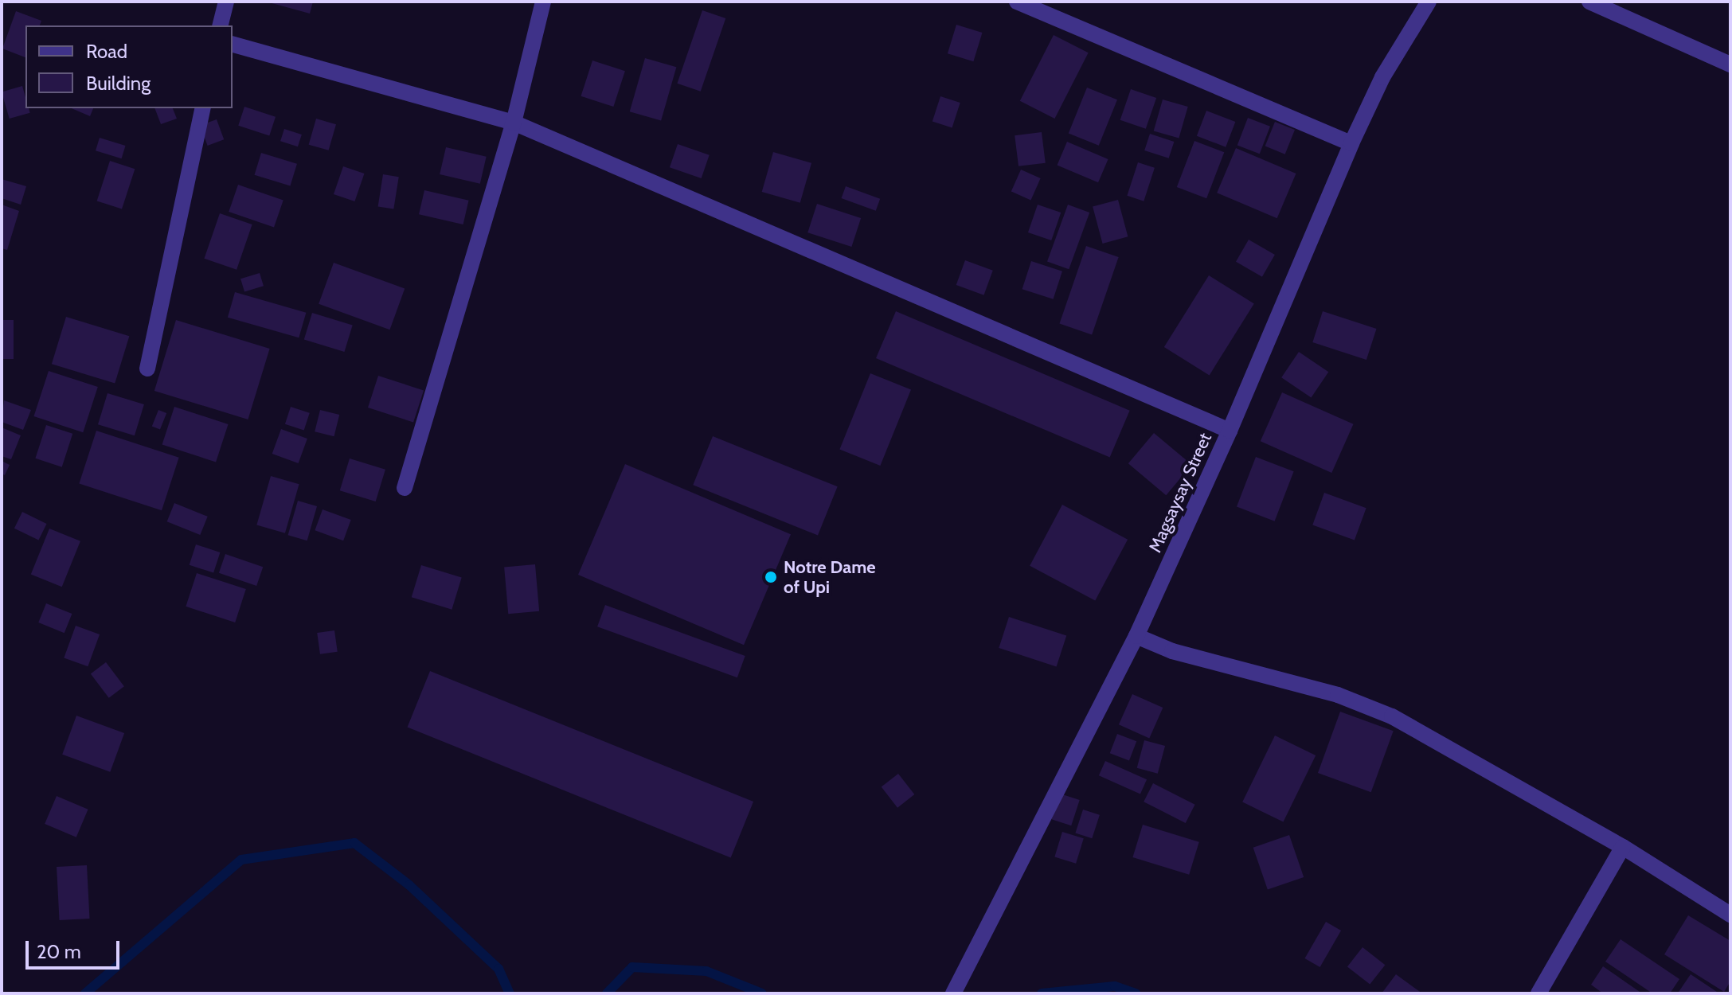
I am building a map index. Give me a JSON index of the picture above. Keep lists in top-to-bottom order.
{
  "streets": {
    "street": ["Magsaysay Street"]
  },
  "places": ["Notre Dame of Upi"],
  "legend": ["Road", "Building"],
  "scale_bar": "20 m"
}
